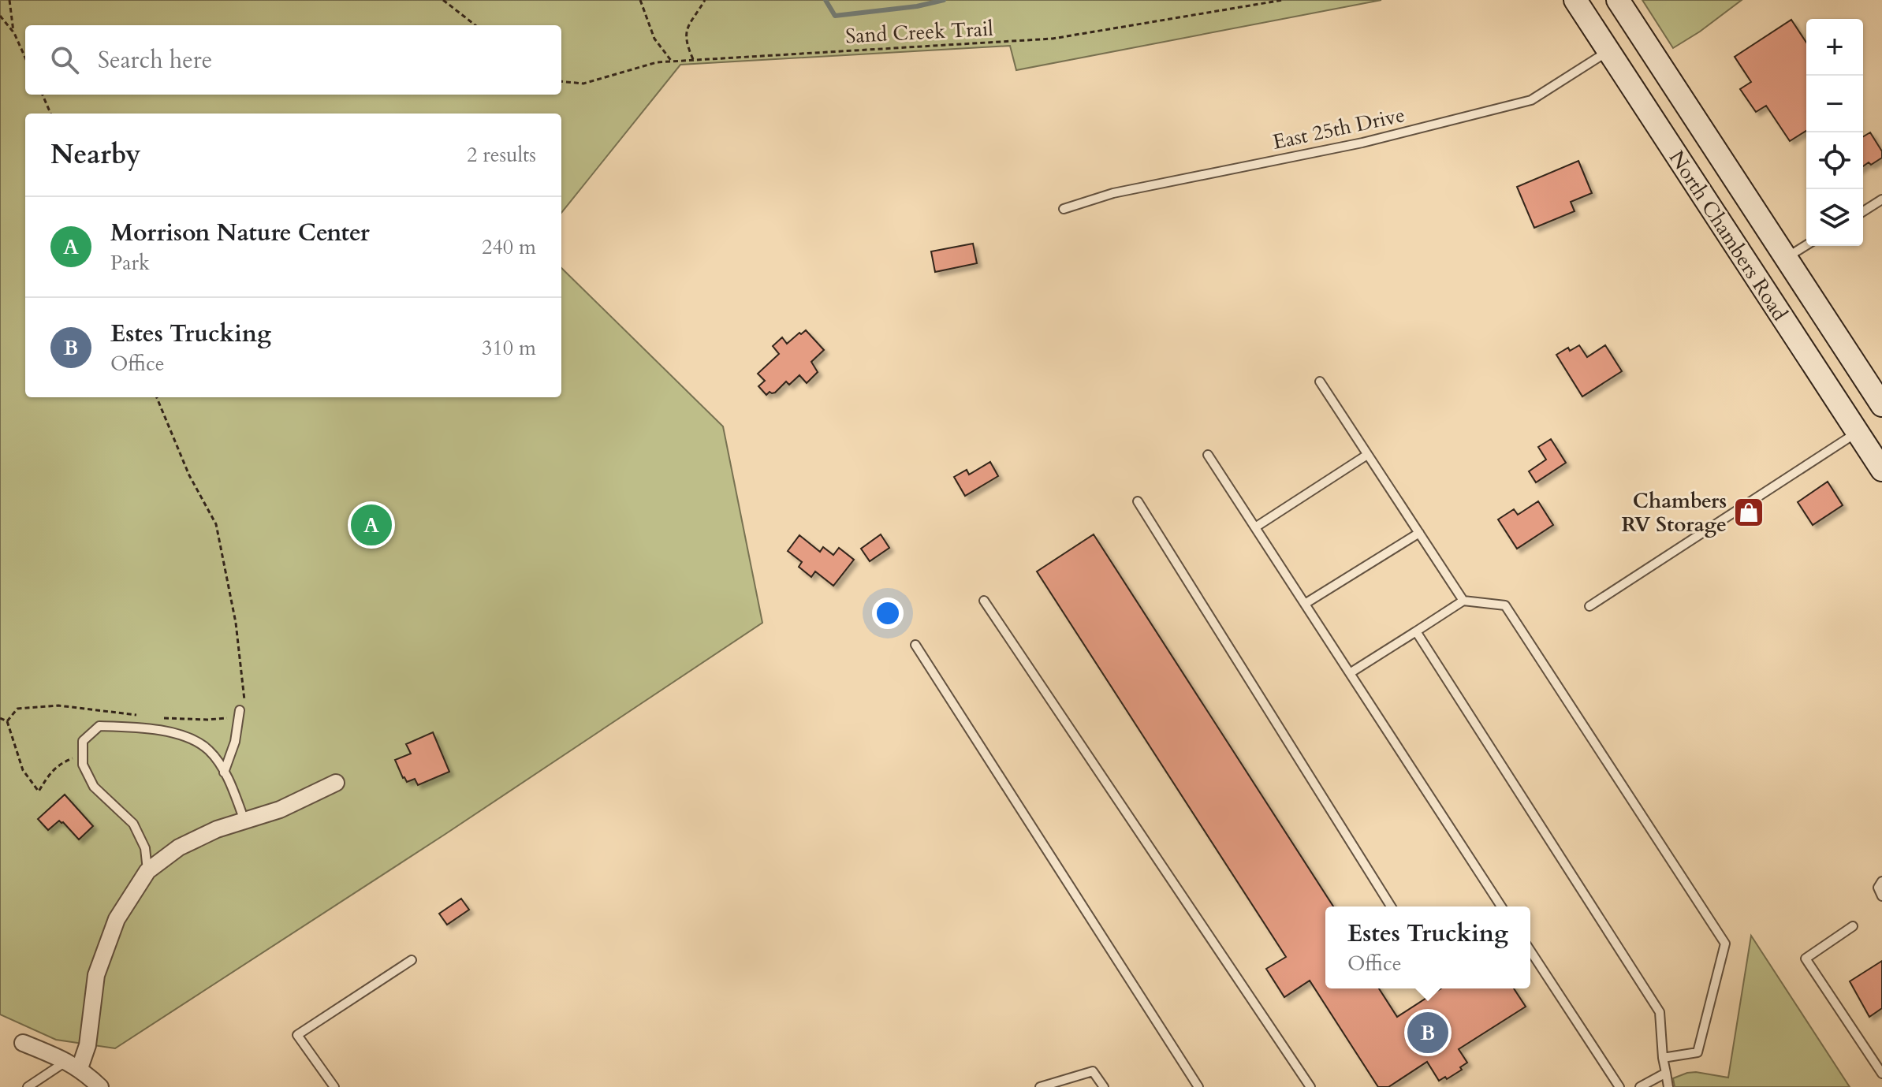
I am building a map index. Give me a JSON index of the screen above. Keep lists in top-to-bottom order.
{
  "streets": {
    "main road": ["North Chambers Road"],
    "lane": ["East 25th Drive"],
    "path": ["Sand Creek Trail"]
  },
  "crossings": [
    ["East 25th Drive", "North Chambers Road"]
  ],
  "places": {
    "shop": ["Chambers RV Storage"]
  },
  "page": {
    "map_buttons": ["+", "−"],
    "search": "Search here",
    "heading": ["Nearby", "2 results"],
    "list": [
      {
        "mark": "A",
        "name": "Morrison Nature Center",
        "note": "Park",
        "value": "240 m"
      },
      {
        "mark": "B",
        "name": "Estes Trucking",
        "note": "Office",
        "value": "310 m"
      }
    ],
    "pins": ["A", "B"],
    "popup": ["Estes Trucking", "Office"]
  }
}
